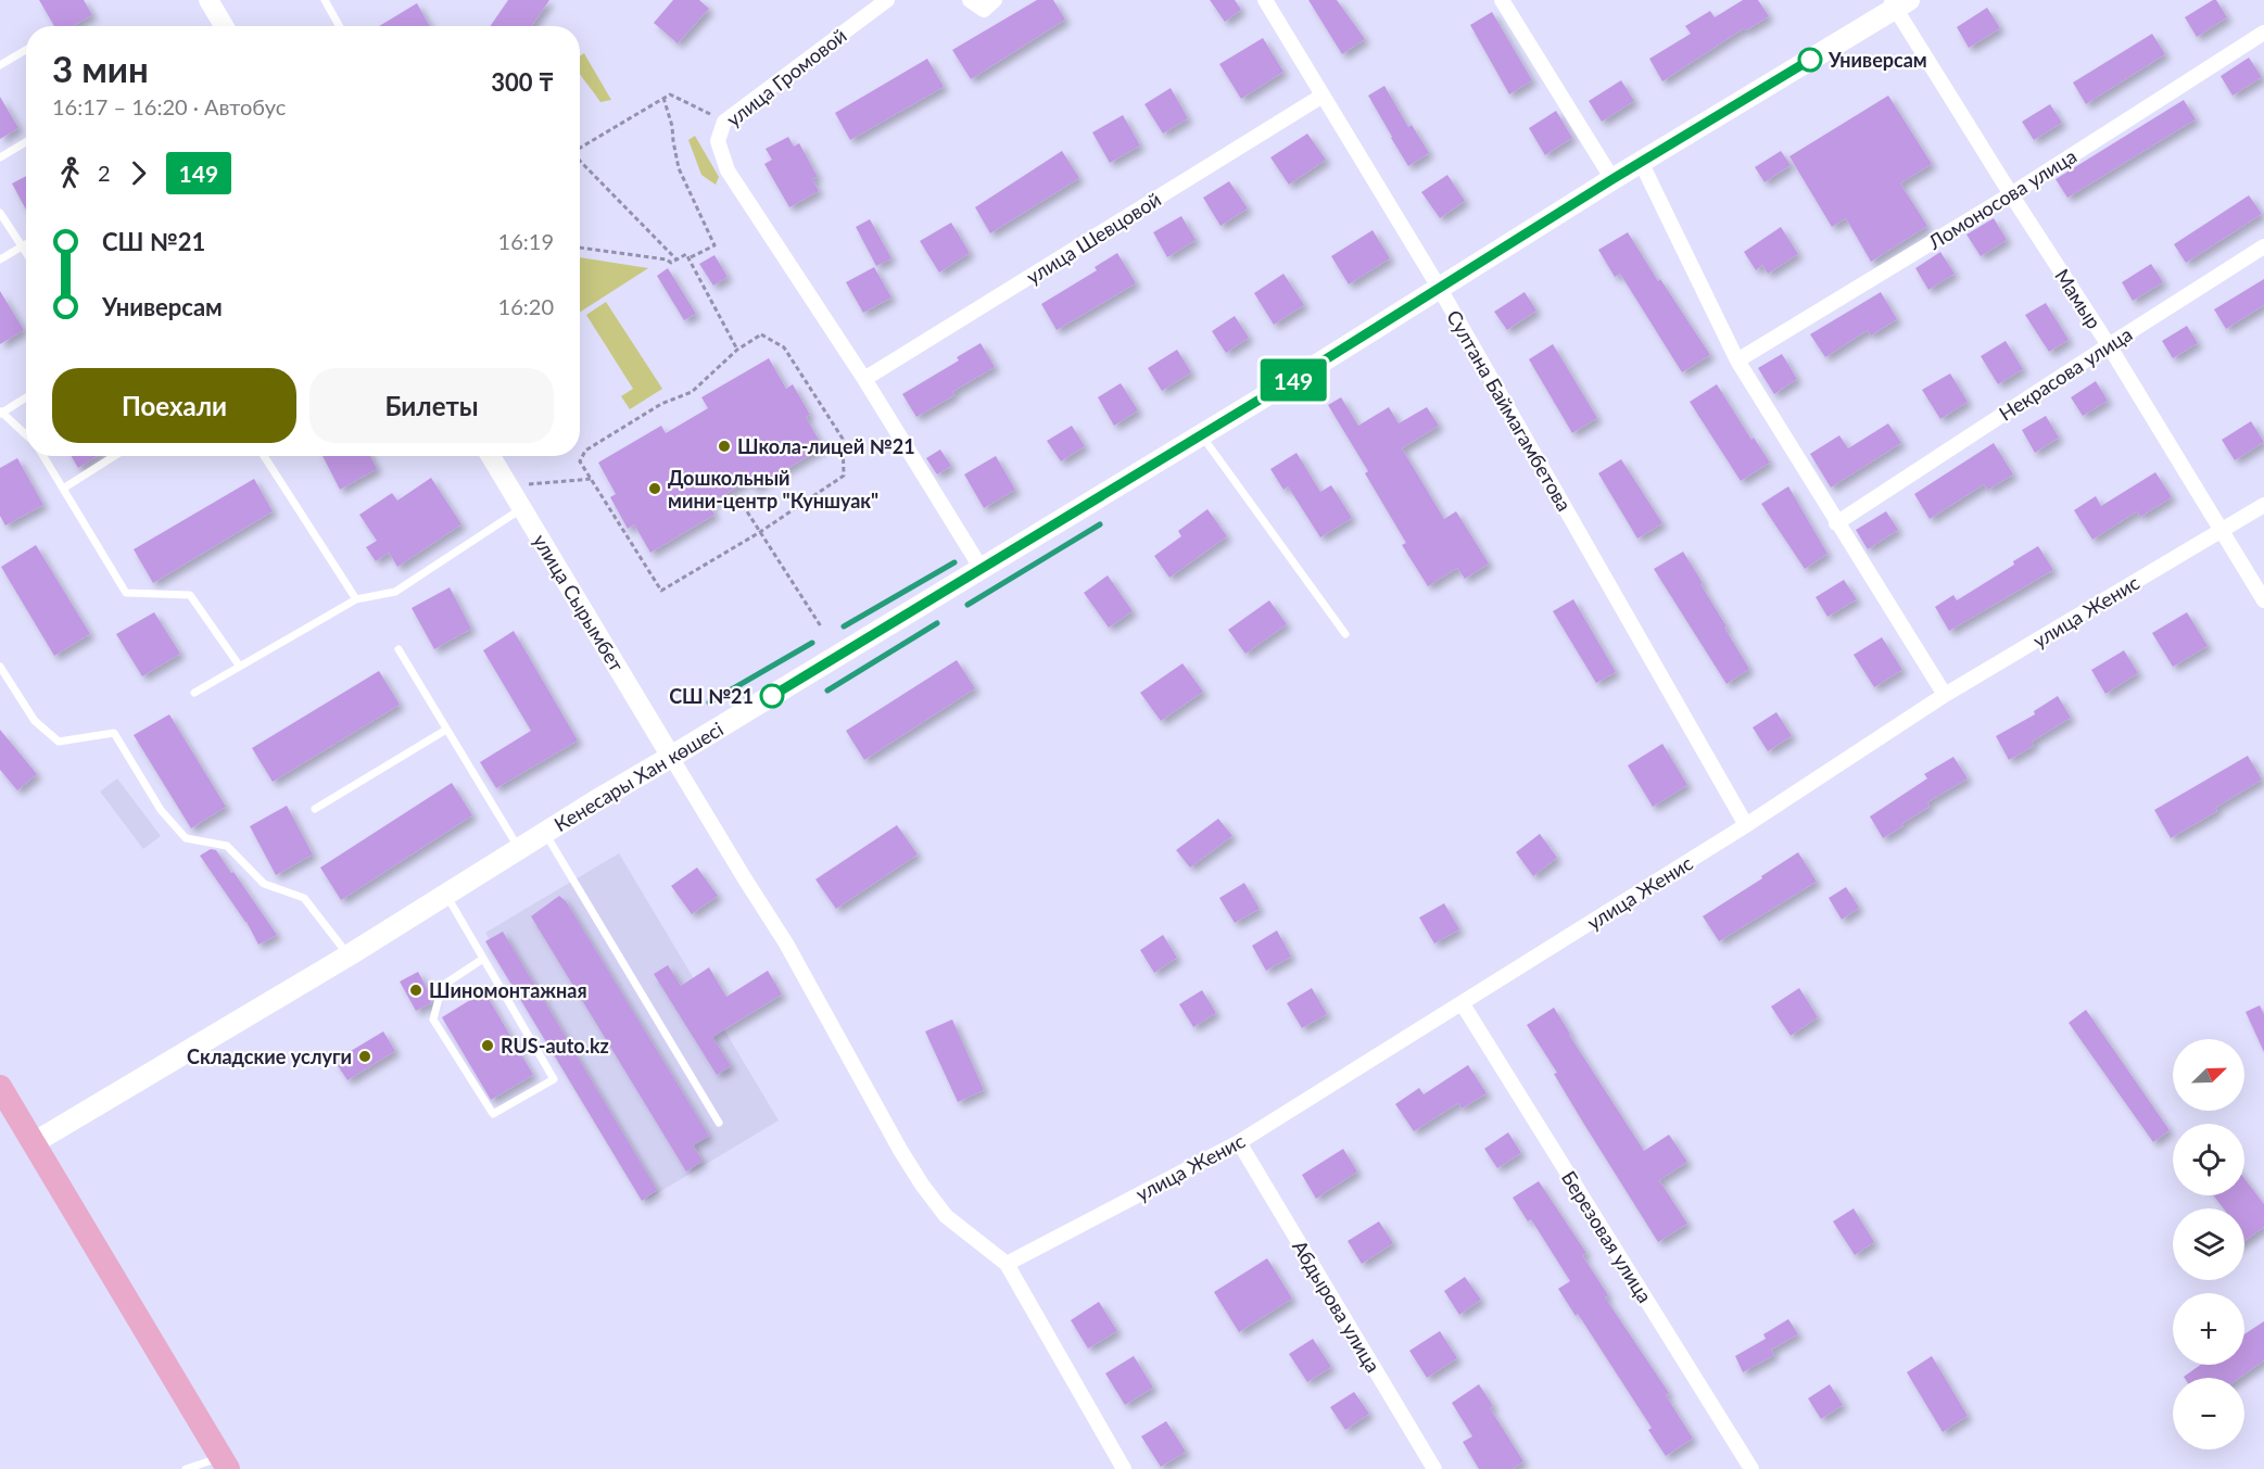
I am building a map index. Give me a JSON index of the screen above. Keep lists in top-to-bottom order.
{
  "streets": {
    "main road": ["Кенесары Хан көшесі"],
    "street": [
      "улица Громовой",
      "Ломоносова улица",
      "улица Шевцовой",
      "Мамыр",
      "Некрасова улица",
      "Султана Баймагамбетова",
      "улица Сырымбет",
      "улица Женис",
      "Березовая улица",
      "Абдырова улица"
    ]
  },
  "crossings": [
    ["улица Громовой", "улица Шевцовой"],
    ["улица Громовой", "Кенесары Хан көшесі"],
    ["Ломоносова улица", "Мамыр"],
    ["улица Шевцовой", "Султана Баймагамбетова"],
    ["Мамыр", "Некрасова улица"],
    ["Мамыр", "улица Женис"],
    ["Мамыр", "Кенесары Хан көшесі"],
    ["Султана Баймагамбетова", "улица Женис"],
    ["Султана Баймагамбетова", "Кенесары Хан көшесі"],
    ["улица Сырымбет", "Кенесары Хан көшесі"],
    ["улица Женис", "Березовая улица"],
    ["улица Женис", "Абдырова улица"]
  ],
  "places": [
    "Универсам",
    "Школа-лицей №21",
    "Дошкольный мини-центр \"Куншуак\"",
    "СШ №21",
    "Шиномонтажная",
    "RUS-auto.kz",
    "Складские услуги"
  ],
  "lines": ["bus line 149"],
  "north": "top right",
  "page": {
    "on_map": "149",
    "heading": ["3 мин", "16:17 – 16:20 · Автобус", "300 ₸"],
    "legs": ["2", "149"],
    "list": [
      {
        "name": "СШ №21",
        "value": "16:19"
      },
      {
        "name": "Универсам",
        "value": "16:20"
      }
    ],
    "buttons": ["Поехали", "Билеты"],
    "map_buttons": ["+", "−"]
  }
}
